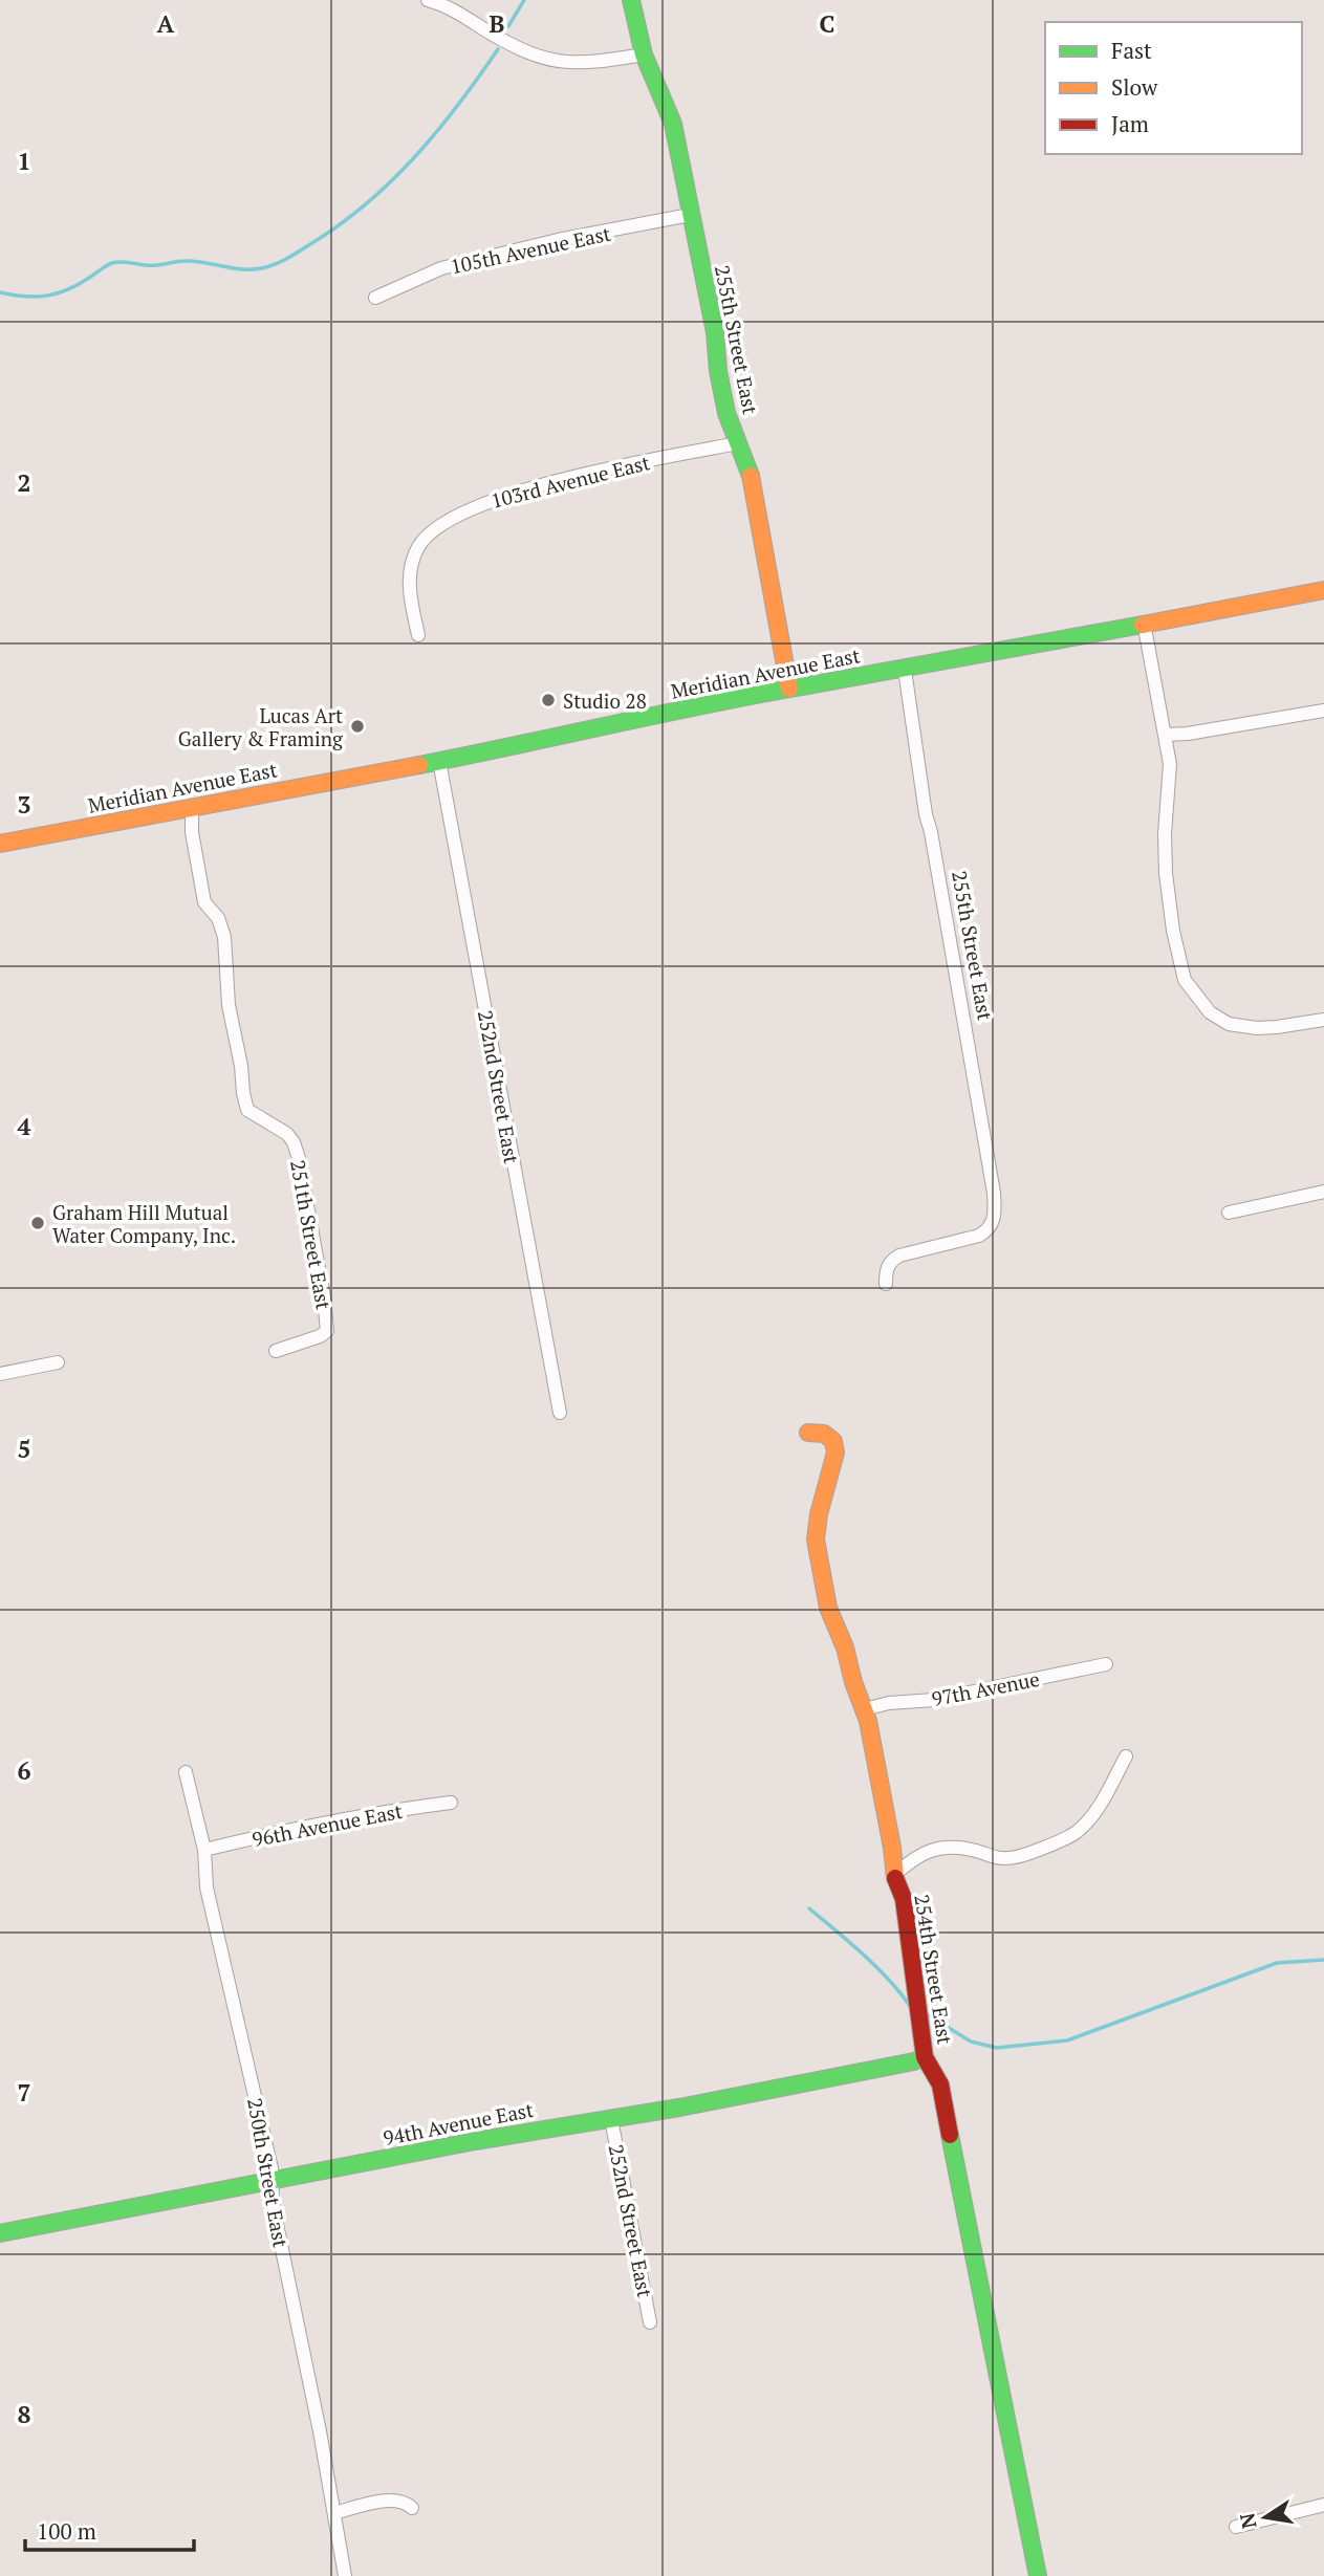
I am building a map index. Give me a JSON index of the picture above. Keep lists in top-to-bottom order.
{
  "streets": {
    "street": [
      "105th Avenue East",
      "255th Street East",
      "103rd Avenue East",
      "Meridian Avenue East",
      "252nd Street East",
      "251th Street East",
      "97th Avenue",
      "96th Avenue East",
      "254th Street East",
      "94th Avenue East",
      "250th Street East"
    ]
  },
  "crossings": [
    ["105th Avenue East", "255th Street East"],
    ["255th Street East", "103rd Avenue East"],
    ["255th Street East", "Meridian Avenue East"],
    ["Meridian Avenue East", "252nd Street East"],
    ["Meridian Avenue East", "251th Street East"],
    ["252nd Street East", "94th Avenue East"],
    ["97th Avenue", "254th Street East"],
    ["96th Avenue East", "250th Street East"],
    ["254th Street East", "94th Avenue East"],
    ["94th Avenue East", "250th Street East"]
  ],
  "places": ["Studio 28", "Lucas Art Gallery & Framing", "Graham Hill Mutual Water Company, Inc."],
  "legend": ["Fast", "Slow", "Jam"],
  "scale_bar": "100 m",
  "north": "left",
  "grid": {
    "columns": ["A", "B", "C"],
    "rows": [
      "1",
      "2",
      "3",
      "4",
      "5",
      "6",
      "7",
      "8"
    ]
  }
}
